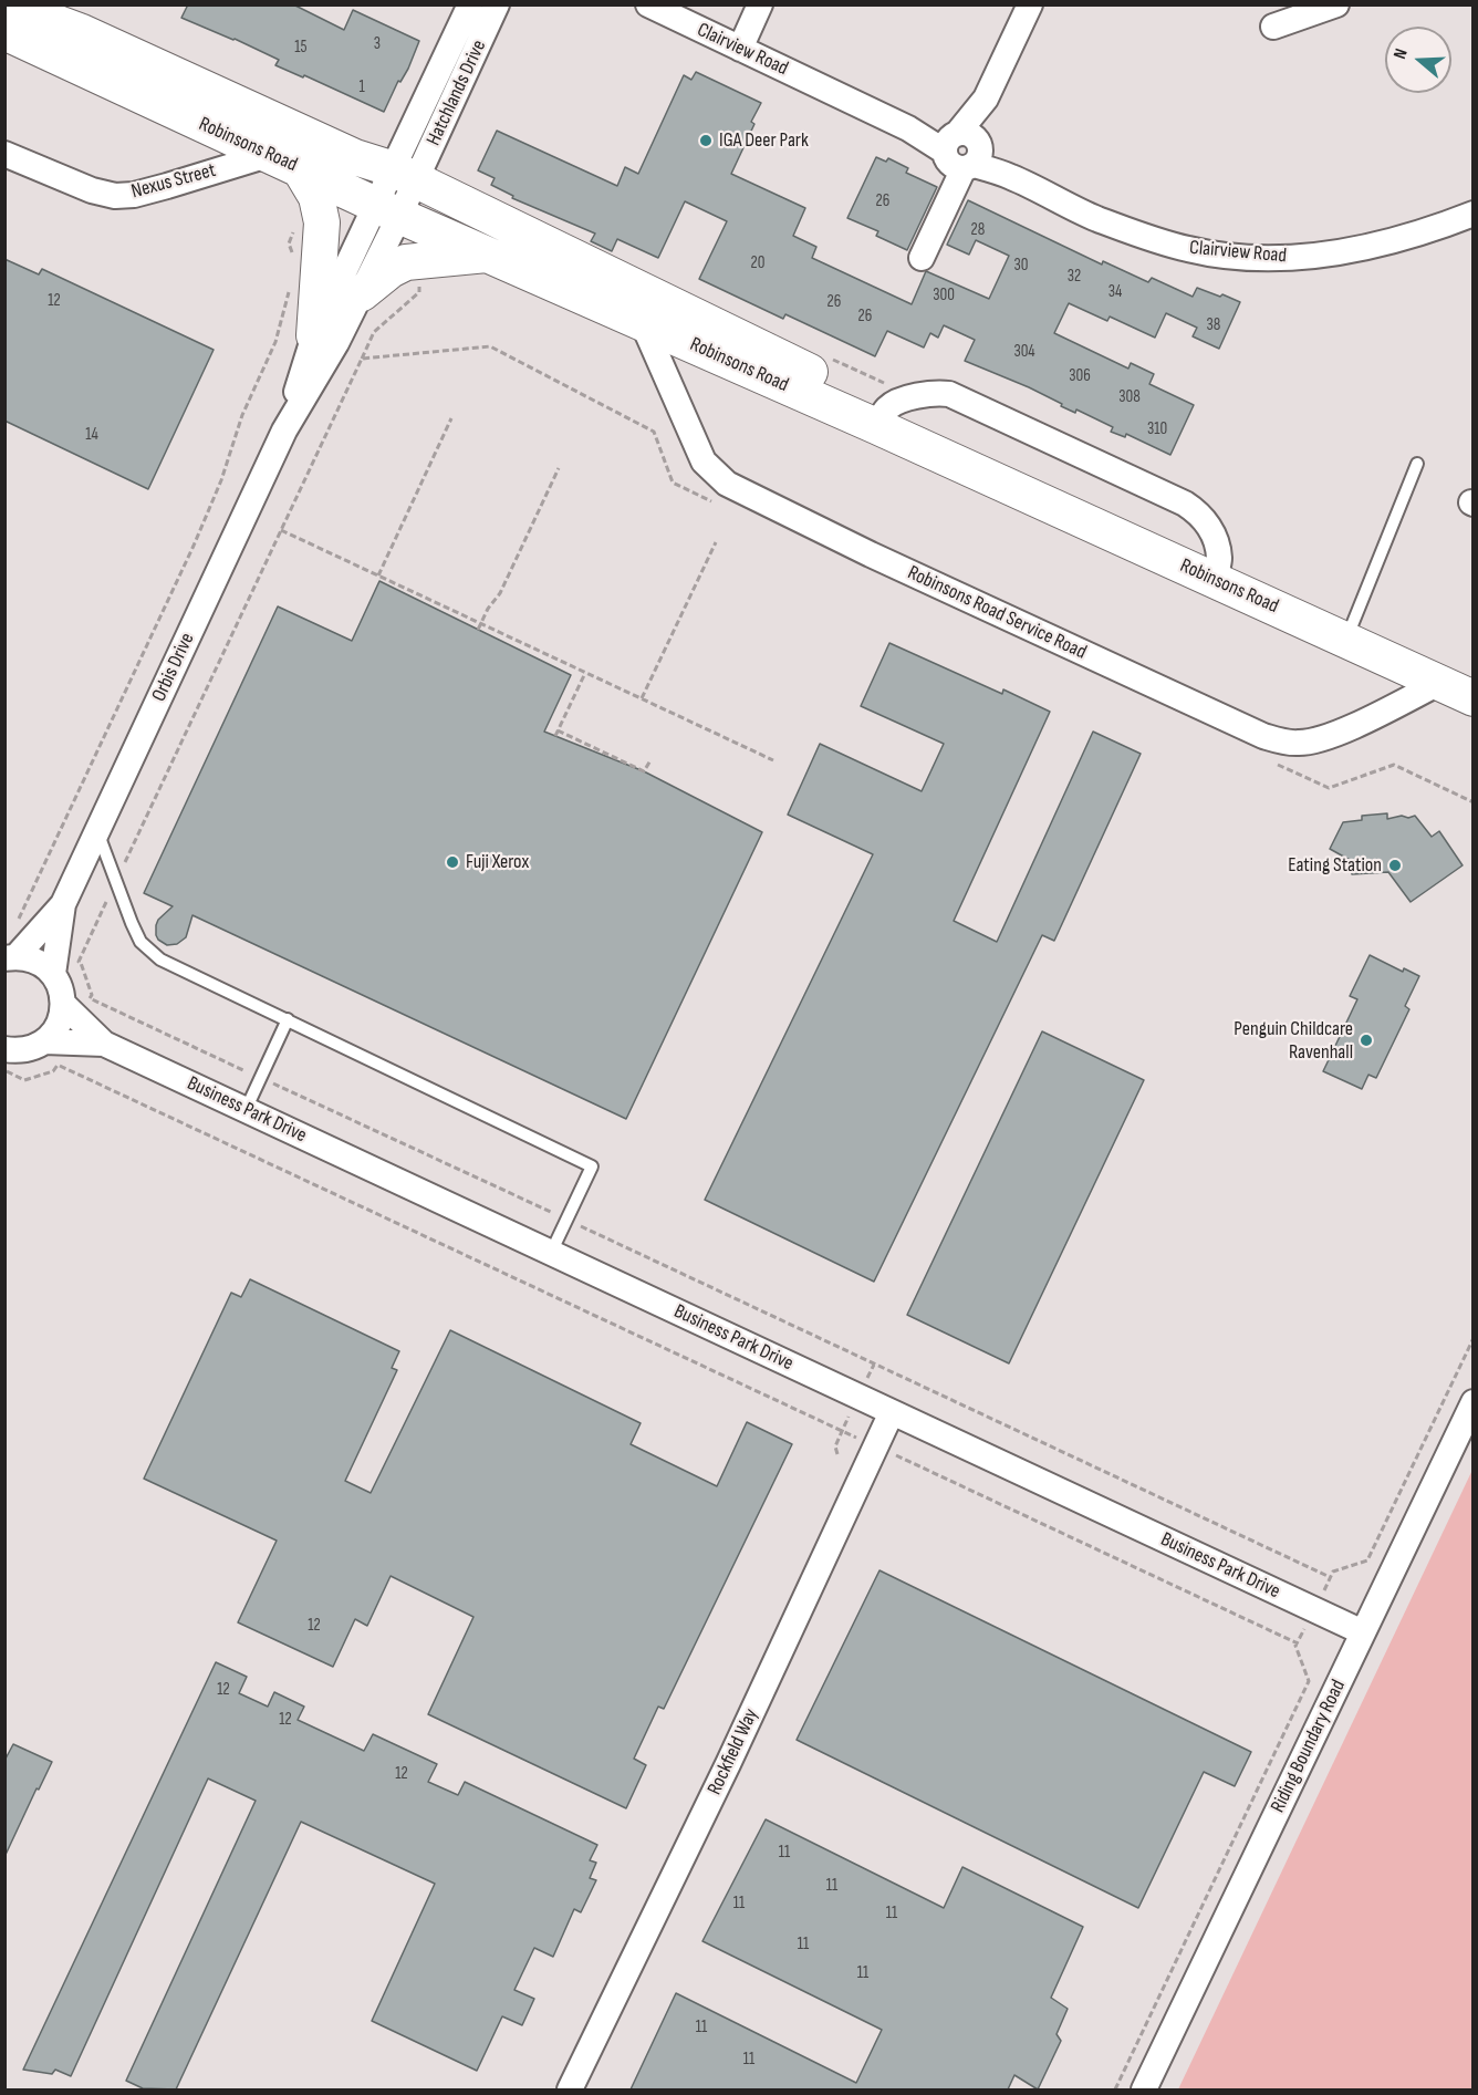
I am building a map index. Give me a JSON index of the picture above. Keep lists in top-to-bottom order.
{
  "streets": {
    "main road": ["Robinsons Road"],
    "street": [
      "Clairview Road",
      "Hatchlands Drive",
      "Nexus Street",
      "Robinsons Road Service Road",
      "Orbis Drive",
      "Business Park Drive",
      "Riding Boundary Road",
      "Rockfield Way"
    ]
  },
  "crossings": [
    ["Hatchlands Drive", "Robinsons Road"],
    ["Robinsons Road", "Nexus Street"],
    ["Robinsons Road", "Robinsons Road Service Road"],
    ["Robinsons Road", "Orbis Drive"],
    ["Business Park Drive", "Riding Boundary Road"],
    ["Business Park Drive", "Rockfield Way"]
  ],
  "places": [
    "IGA Deer Park",
    "Fuji Xerox",
    "Eating Station",
    "Penguin Childcare Ravenhall"
  ],
  "house_numbers": [
    "3",
    "15",
    "1",
    "26",
    "28",
    "20",
    "30",
    "32",
    "34",
    "300",
    "12",
    "26",
    "26",
    "38",
    "304",
    "306",
    "308",
    "310",
    "14",
    "12",
    "12",
    "12",
    "12",
    "11",
    "11",
    "11",
    "11",
    "11",
    "11",
    "11",
    "11"
  ],
  "north": "left"
}
